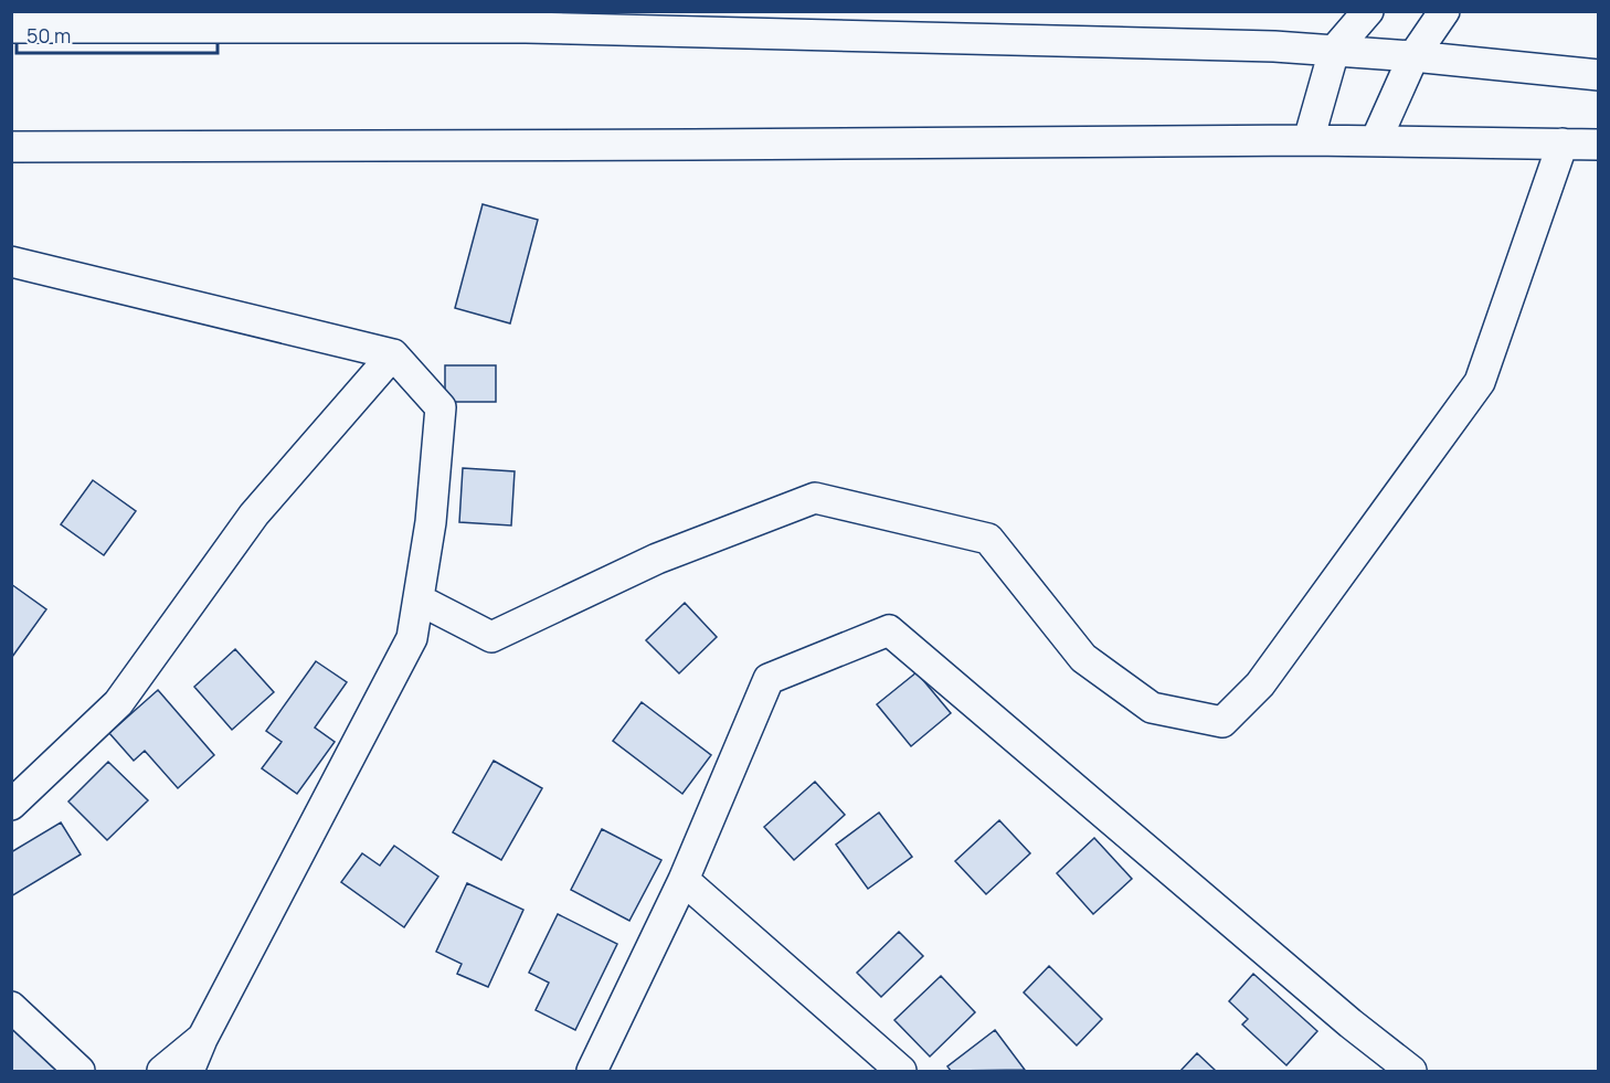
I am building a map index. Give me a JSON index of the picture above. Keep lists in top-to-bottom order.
{
  "scale_bar": "50 m"
}
